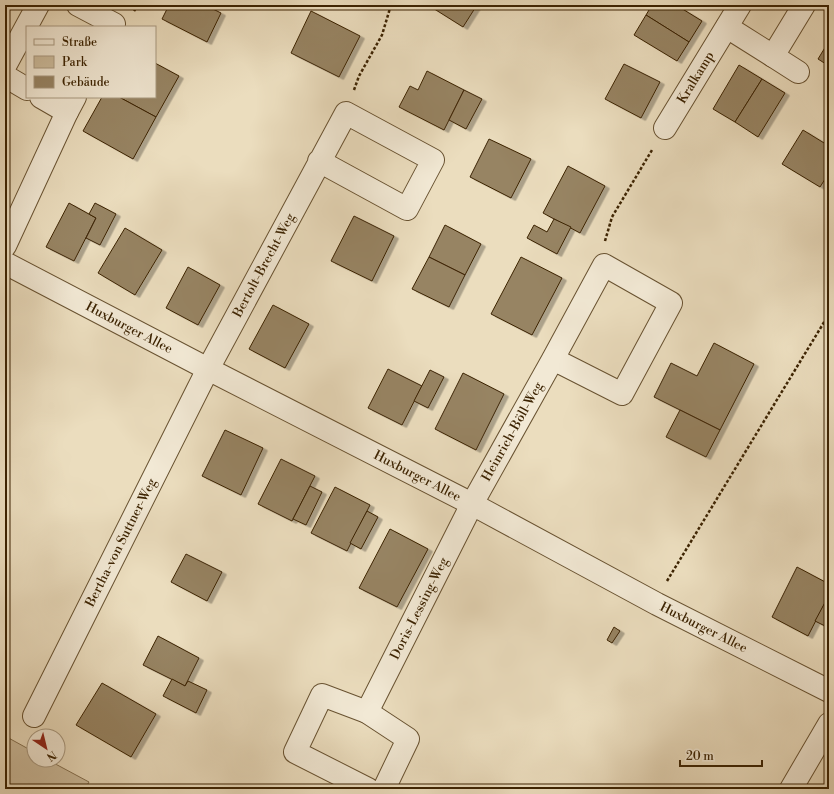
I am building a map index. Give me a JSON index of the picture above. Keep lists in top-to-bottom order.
{
  "streets": {
    "street": [
      "Kralkamp",
      "Bertolt-Brecht-Weg",
      "Huxburger Allee",
      "Heinrich-Böll-Weg",
      "Bertha-von Suttner-Weg",
      "Doris-Lessing-Weg"
    ]
  },
  "crossings": [
    ["Bertolt-Brecht-Weg", "Huxburger Allee"],
    ["Bertolt-Brecht-Weg", "Bertha-von Suttner-Weg"],
    ["Huxburger Allee", "Heinrich-Böll-Weg"],
    ["Huxburger Allee", "Bertha-von Suttner-Weg"],
    ["Huxburger Allee", "Doris-Lessing-Weg"],
    ["Heinrich-Böll-Weg", "Doris-Lessing-Weg"]
  ],
  "legend": ["Straße", "Park", "Gebäude"],
  "scale_bar": "20 m",
  "north": "bottom right"
}
